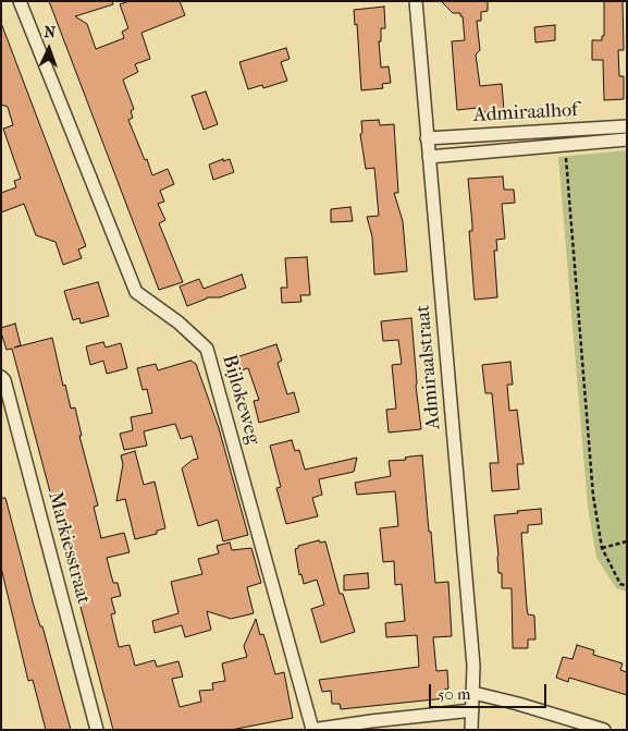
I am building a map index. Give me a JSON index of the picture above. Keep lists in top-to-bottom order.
{
  "streets": {
    "street": [
      "Admiraalhof",
      "Admiraalstraat",
      "Bijlokeweg",
      "Markiesstraat"
    ]
  },
  "crossings": [
    ["Admiraalhof", "Admiraalstraat"],
    ["Admiraalstraat", "Bijlokeweg"]
  ],
  "scale_bar": "50 m",
  "north": "top"
}
